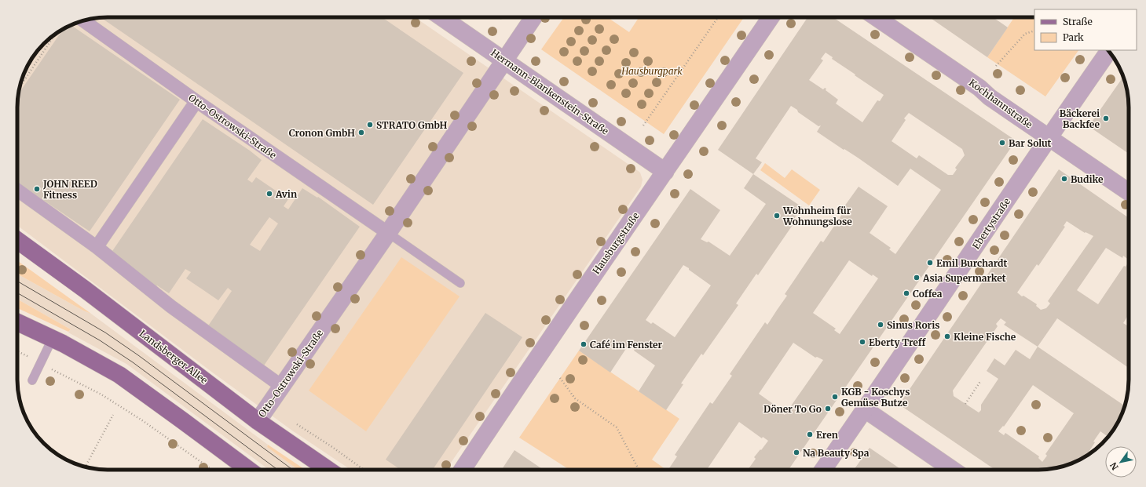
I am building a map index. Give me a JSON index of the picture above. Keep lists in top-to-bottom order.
{
  "streets": {
    "main road": ["Landsberger Allee"],
    "street": [
      "Hermann-Blankenstein-Straße",
      "Kochhannstraße",
      "Otto-Ostrowski-Straße",
      "Ebertystraße",
      "Hausburgstraße"
    ]
  },
  "crossings": [
    ["Hermann-Blankenstein-Straße", "Otto-Ostrowski-Straße"],
    ["Hermann-Blankenstein-Straße", "Hausburgstraße"],
    ["Kochhannstraße", "Ebertystraße"],
    ["Otto-Ostrowski-Straße", "Landsberger Allee"]
  ],
  "parks": ["Hausburgpark"],
  "places": [
    "Bäckerei Backfee",
    "STRATO GmbH",
    "Cronon GmbH",
    "Bar Solut",
    "Budike",
    "JOHN REED Fitness",
    "Avin",
    "Wohnheim für Wohnungslose",
    "Emil Burchardt",
    "Asia Supermarket",
    "Coffea",
    "Sinus Roris",
    "Kleine Fische",
    "Eberty Treff",
    "Café im Fenster",
    "KGB - Koschys Gemüse Butze",
    "Döner To Go",
    "Eren",
    "Na Beauty Spa"
  ],
  "legend": ["Straße", "Park"],
  "north": "bottom left"
}
